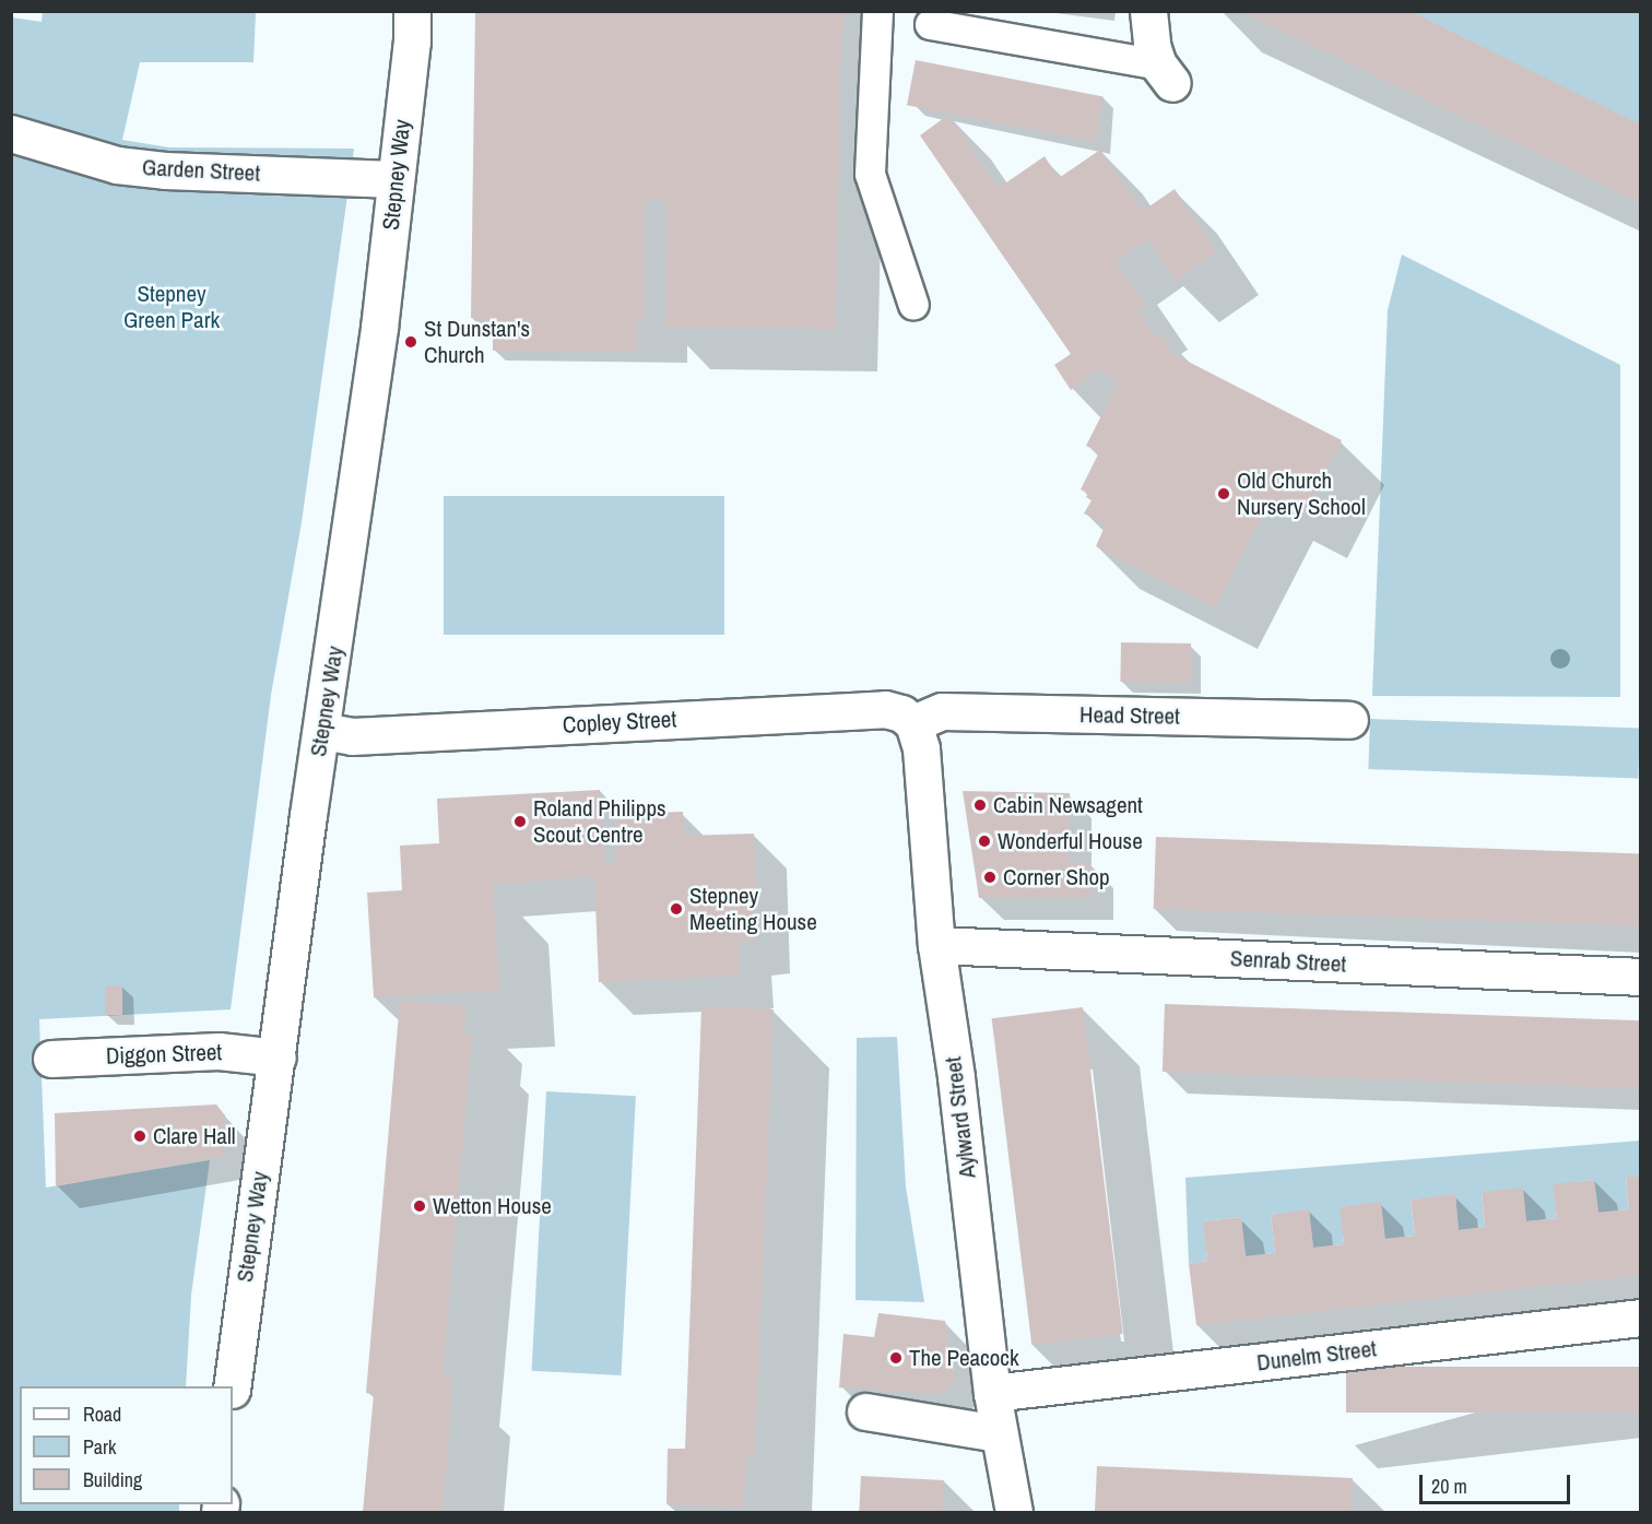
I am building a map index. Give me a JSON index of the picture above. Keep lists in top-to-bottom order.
{
  "streets": {
    "street": [
      "Garden Street",
      "Stepney Way",
      "Head Street",
      "Copley Street",
      "Senrab Street",
      "Diggon Street",
      "Aylward Street",
      "Dunelm Street"
    ]
  },
  "crossings": [
    ["Garden Street", "Stepney Way"],
    ["Stepney Way", "Copley Street"],
    ["Stepney Way", "Diggon Street"],
    ["Head Street", "Copley Street"],
    ["Head Street", "Aylward Street"],
    ["Copley Street", "Aylward Street"],
    ["Senrab Street", "Aylward Street"],
    ["Aylward Street", "Dunelm Street"]
  ],
  "parks": ["Stepney Green Park"],
  "places": [
    "St Dunstan's Church",
    "Old Church Nursery School",
    "Cabin Newsagent",
    "Roland Philipps Scout Centre",
    "Wonderful House",
    "Corner Shop",
    "Stepney Meeting House",
    "Clare Hall",
    "Wetton House",
    "The Peacock"
  ],
  "legend": ["Road", "Park", "Building"],
  "scale_bar": "20 m"
}
